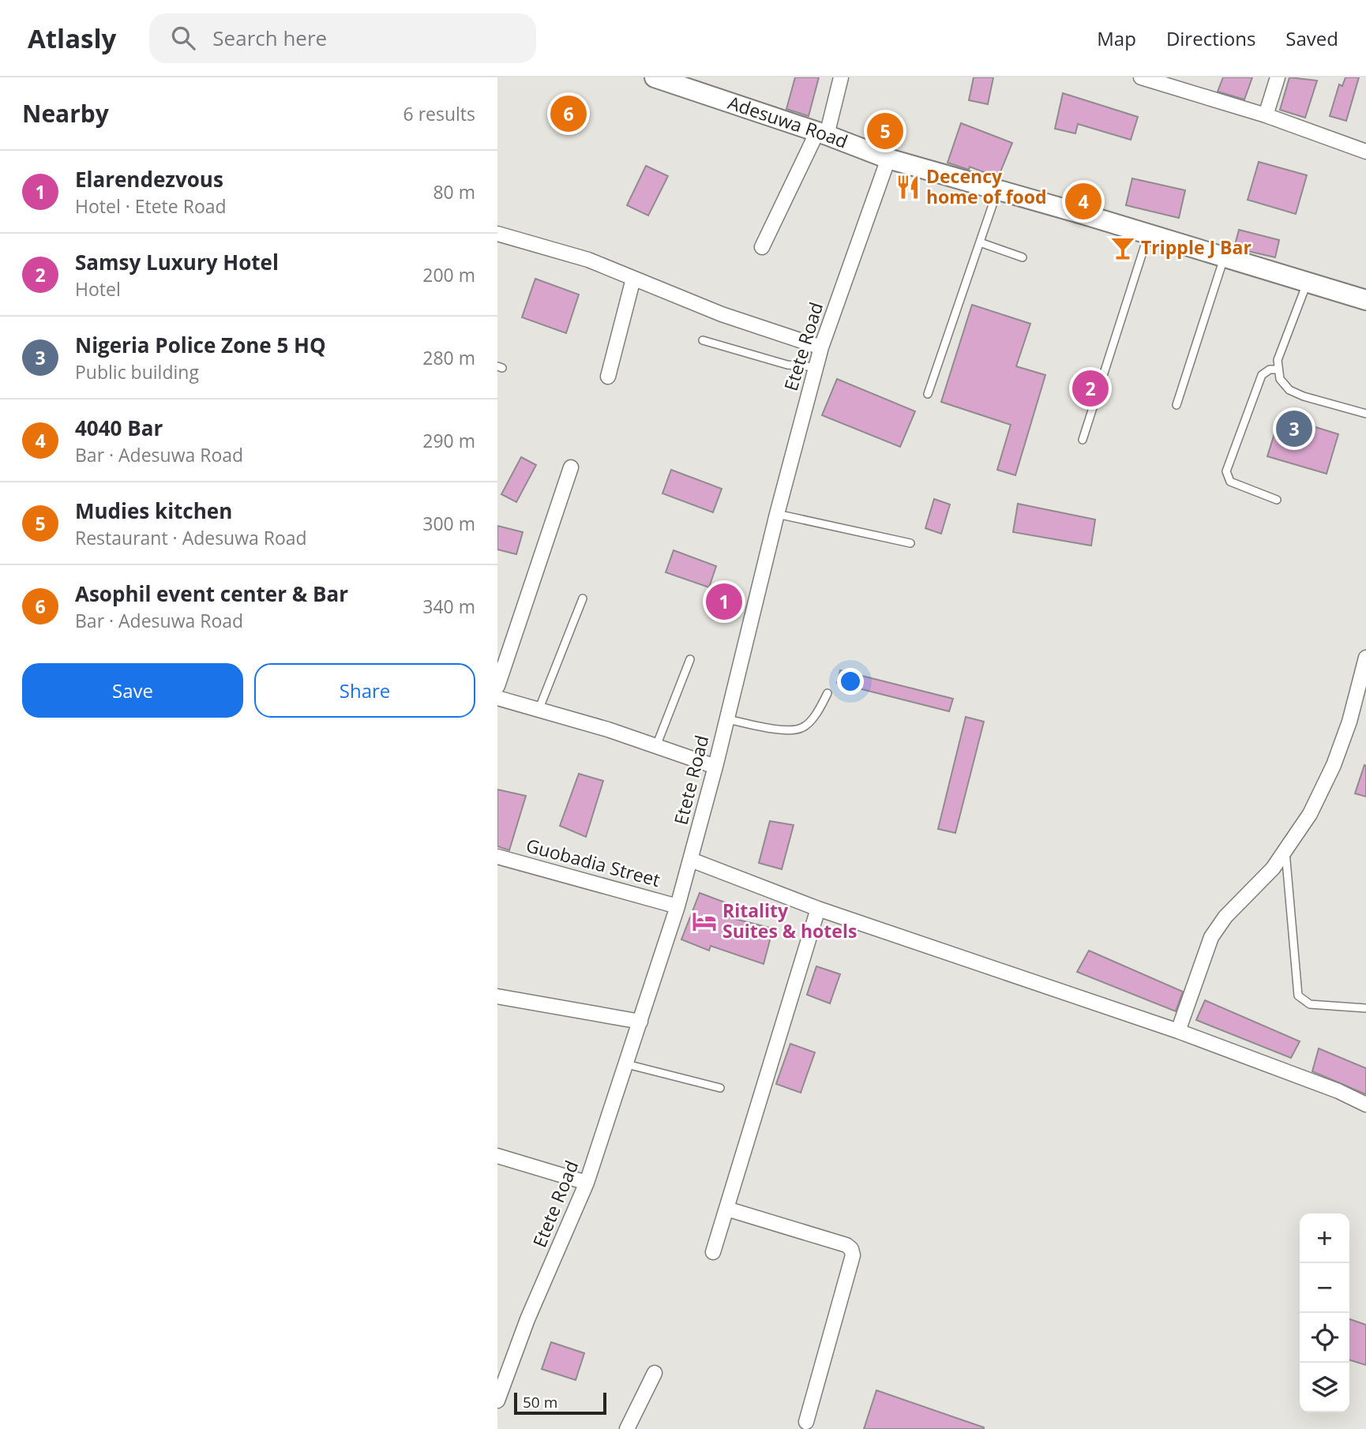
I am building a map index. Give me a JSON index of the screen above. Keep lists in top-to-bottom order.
{
  "streets": {
    "street": ["Adesuwa Road", "Etete Road", "Guobadia Street"]
  },
  "crossings": [
    ["Adesuwa Road", "Etete Road"],
    ["Etete Road", "Guobadia Street"]
  ],
  "places": {
    "restaurant": ["Decency home of food"],
    "bar": ["Tripple J Bar"],
    "hotel": ["Ritality Suites & hotels"]
  },
  "scale_bar": "50 m",
  "page": {
    "header": "Atlasly",
    "search": "Search here",
    "nav": ["Map", "Directions", "Saved"],
    "heading": ["Nearby", "6 results"],
    "pins": [
      "6",
      "5",
      "4",
      "2",
      "3",
      "1"
    ],
    "list": [
      {
        "mark": "1",
        "name": "Elarendezvous",
        "note": "Hotel · Etete Road",
        "value": "80 m"
      },
      {
        "mark": "2",
        "name": "Samsy Luxury Hotel",
        "note": "Hotel",
        "value": "200 m"
      },
      {
        "mark": "3",
        "name": "Nigeria Police Zone 5 HQ",
        "note": "Public building",
        "value": "280 m"
      },
      {
        "mark": "4",
        "name": "4040 Bar",
        "note": "Bar · Adesuwa Road",
        "value": "290 m"
      },
      {
        "mark": "5",
        "name": "Mudies kitchen",
        "note": "Restaurant · Adesuwa Road",
        "value": "300 m"
      },
      {
        "mark": "6",
        "name": "Asophil event center & Bar",
        "note": "Bar · Adesuwa Road",
        "value": "340 m"
      }
    ],
    "buttons": ["Save", "Share"],
    "map_buttons": ["+", "−"],
    "scale": "50 m"
  }
}
